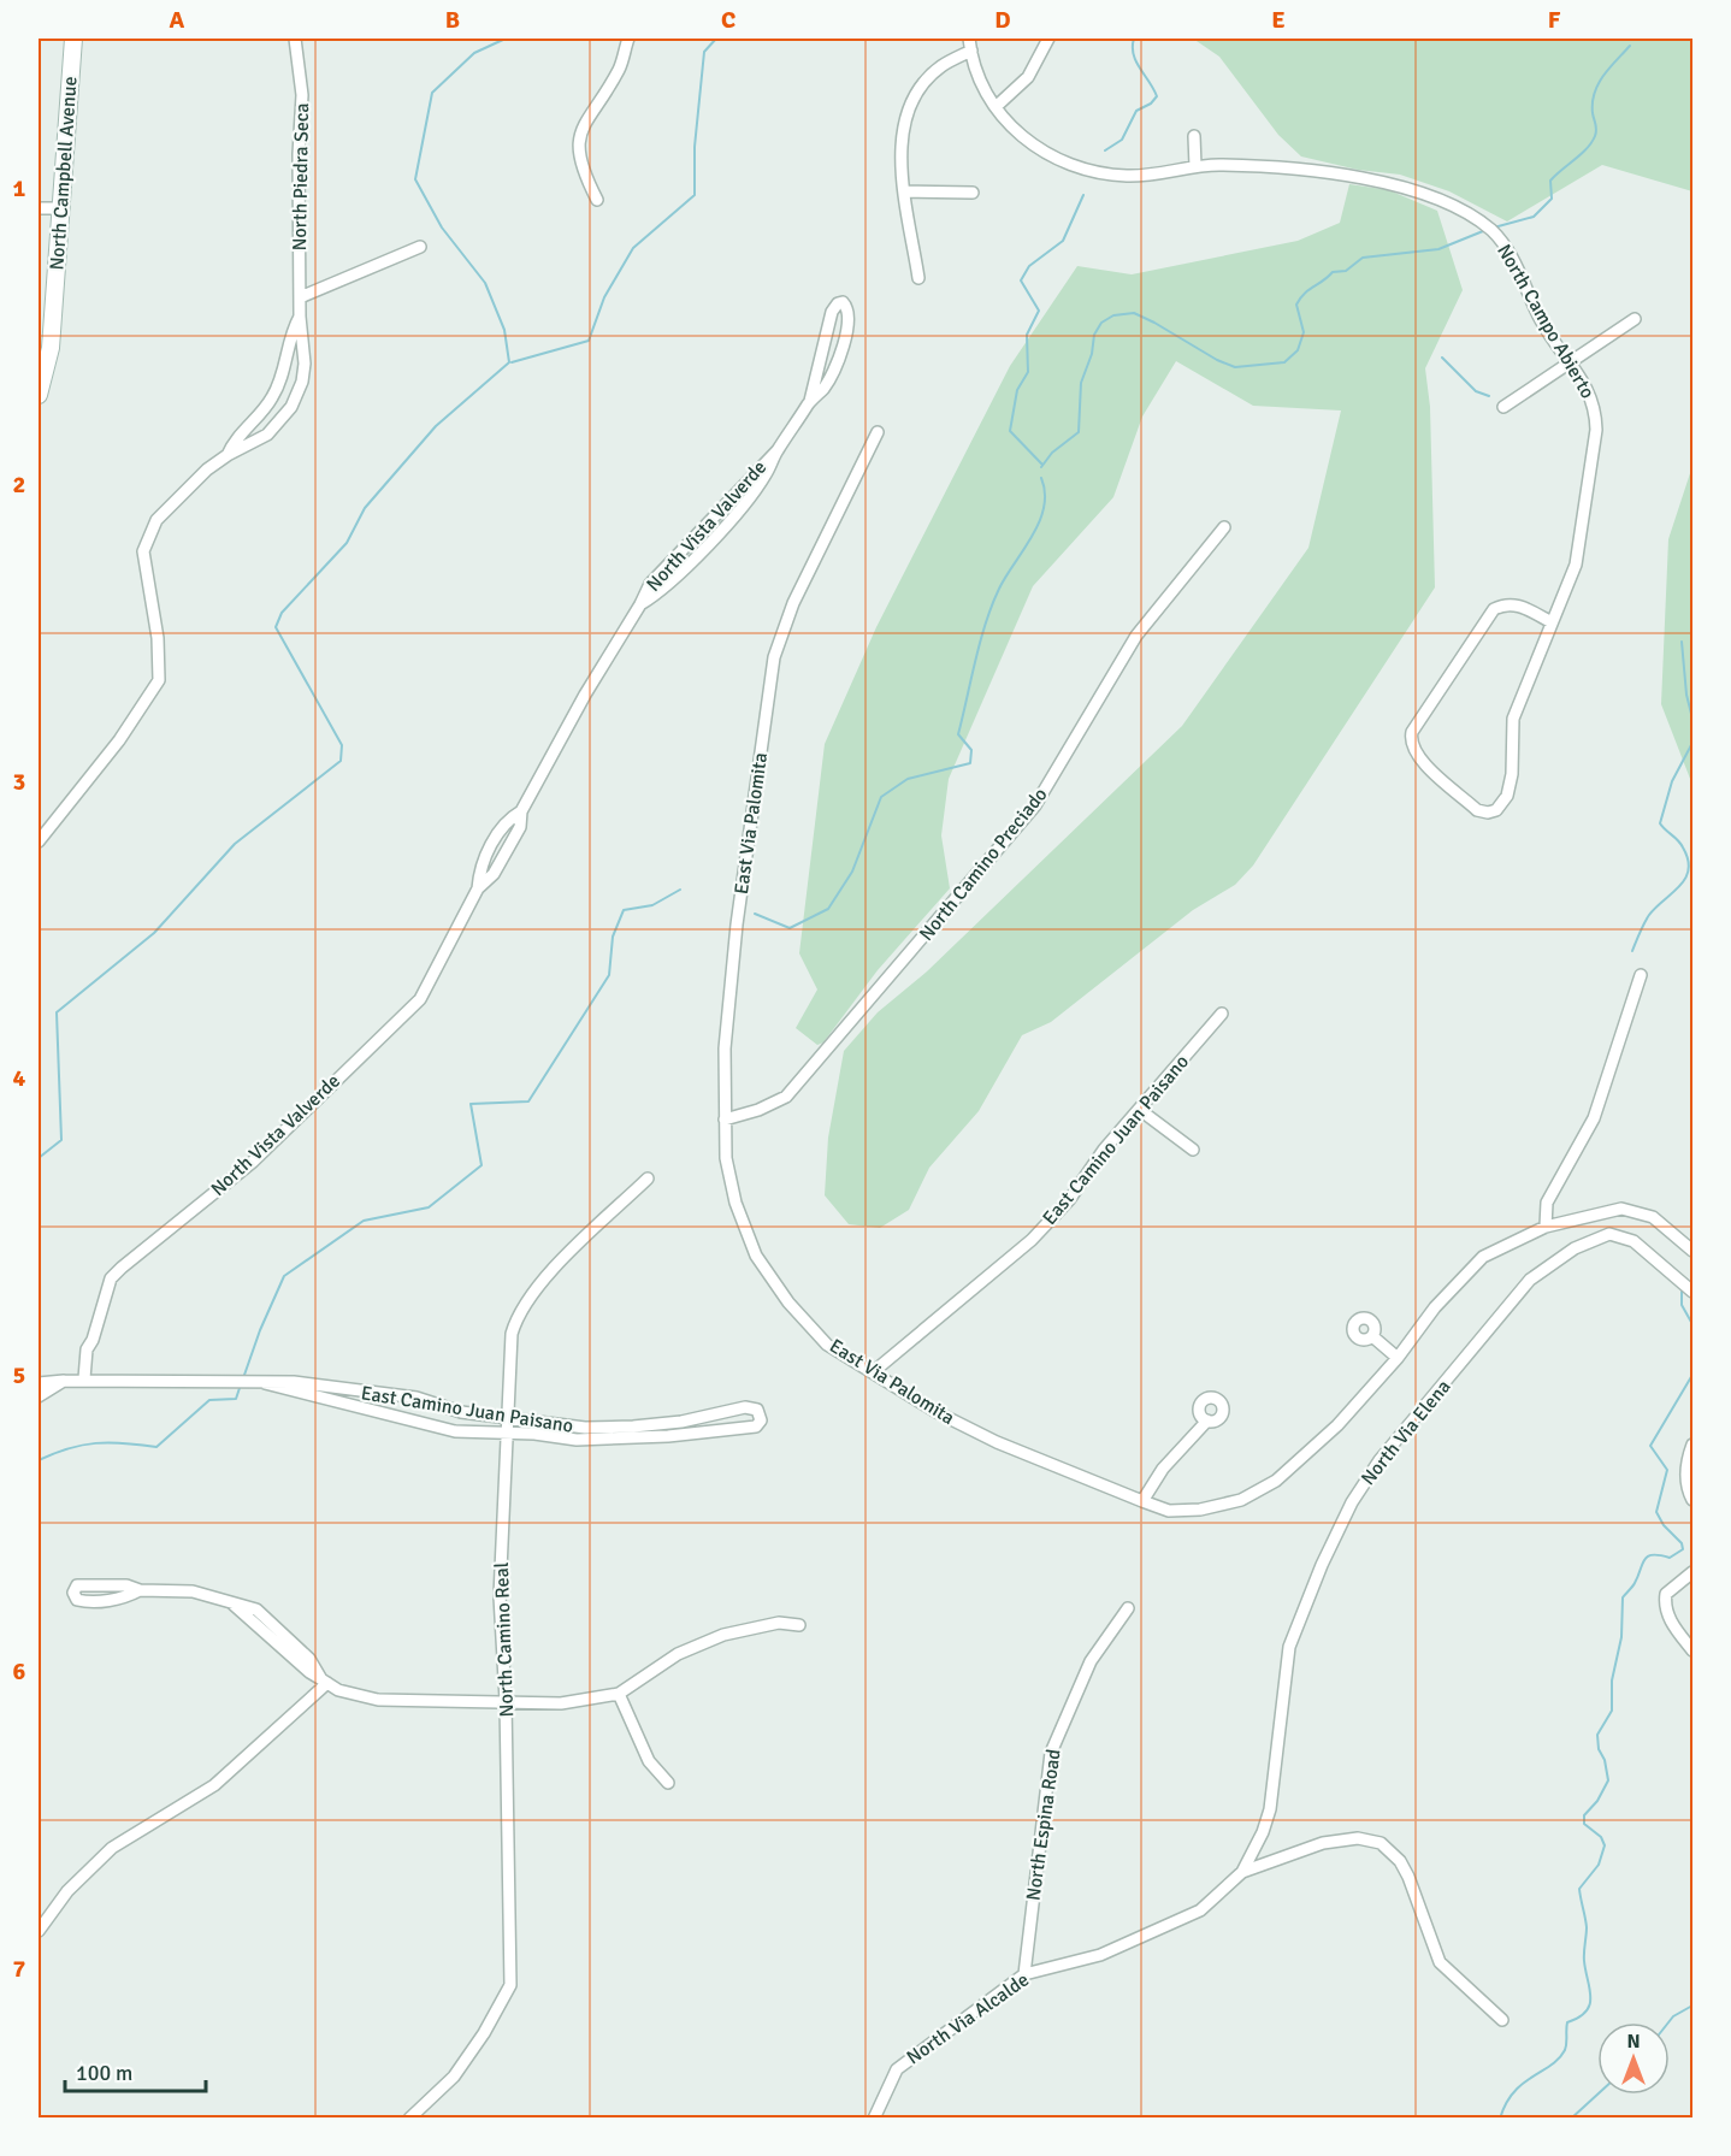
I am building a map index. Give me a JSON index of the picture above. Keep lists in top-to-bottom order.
{
  "streets": {
    "main road": ["North Campbell Avenue"],
    "street": [
      "North Piedra Seca",
      "North Campo Abierto",
      "North Vista Valverde",
      "East Via Palomita",
      "North Camino Preciado",
      "East Camino Juan Paisano",
      "North Via Elena",
      "North Camino Real",
      "North Espina Road",
      "North Via Alcalde"
    ]
  },
  "crossings": [
    ["North Vista Valverde", "East Camino Juan Paisano"],
    ["East Via Palomita", "North Camino Preciado"],
    ["East Via Palomita", "East Camino Juan Paisano"],
    ["East Camino Juan Paisano", "North Camino Real"],
    ["North Via Elena", "North Via Alcalde"],
    ["North Espina Road", "North Via Alcalde"]
  ],
  "scale_bar": "100 m",
  "north": "top",
  "grid": {
    "columns": [
      "A",
      "B",
      "C",
      "D",
      "E",
      "F"
    ],
    "rows": [
      "1",
      "2",
      "3",
      "4",
      "5",
      "6",
      "7"
    ]
  }
}
